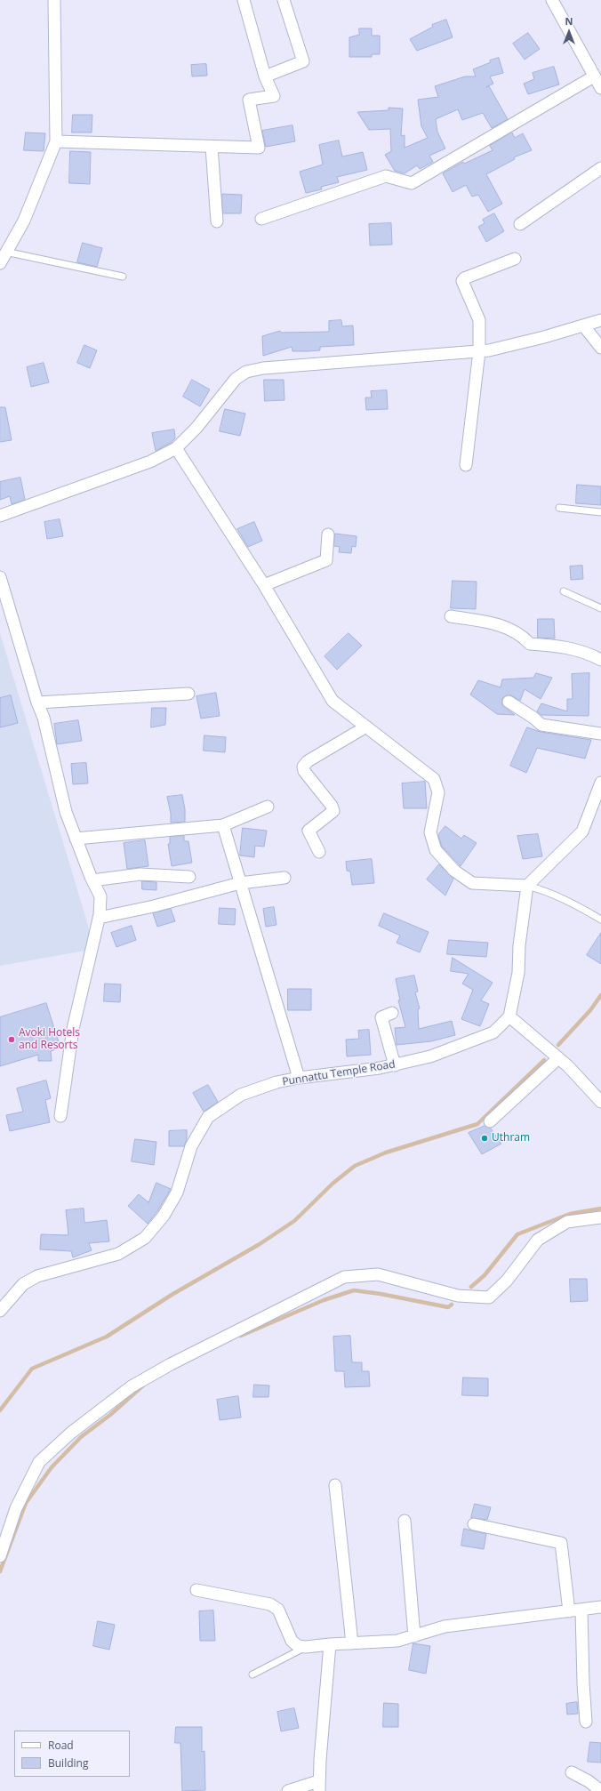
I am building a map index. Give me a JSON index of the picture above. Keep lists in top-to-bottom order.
{
  "streets": {
    "street": ["Punnattu Temple Road"]
  },
  "places": ["Avoki Hotels and Resorts", "Uthram"],
  "legend": ["Road", "Building"],
  "north": "top"
}
